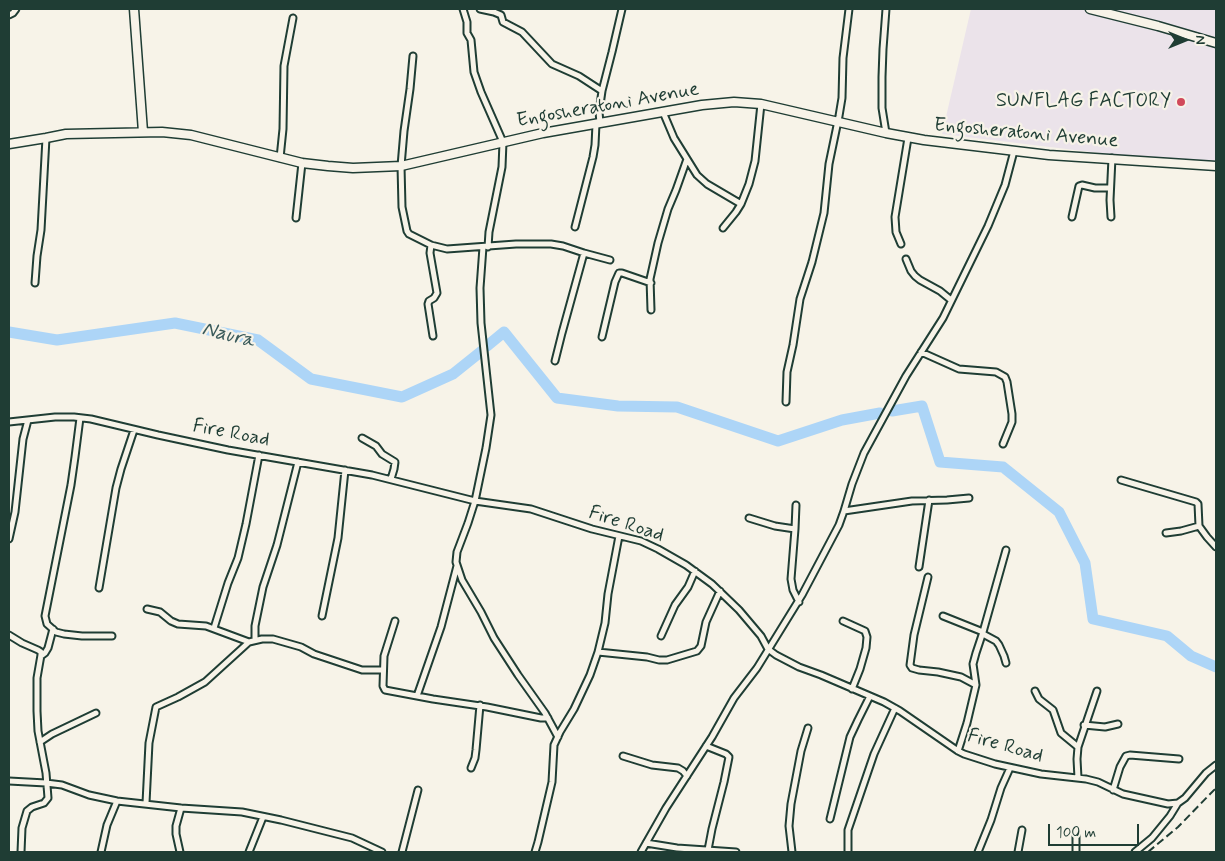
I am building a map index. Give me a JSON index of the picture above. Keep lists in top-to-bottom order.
{
  "streets": {
    "street": ["Engosheratoni Avenue", "Fire Road"]
  },
  "water": ["Naura"],
  "places": ["SUNFLAG FACTORY"],
  "scale_bar": "100 m",
  "north": "right"
}
